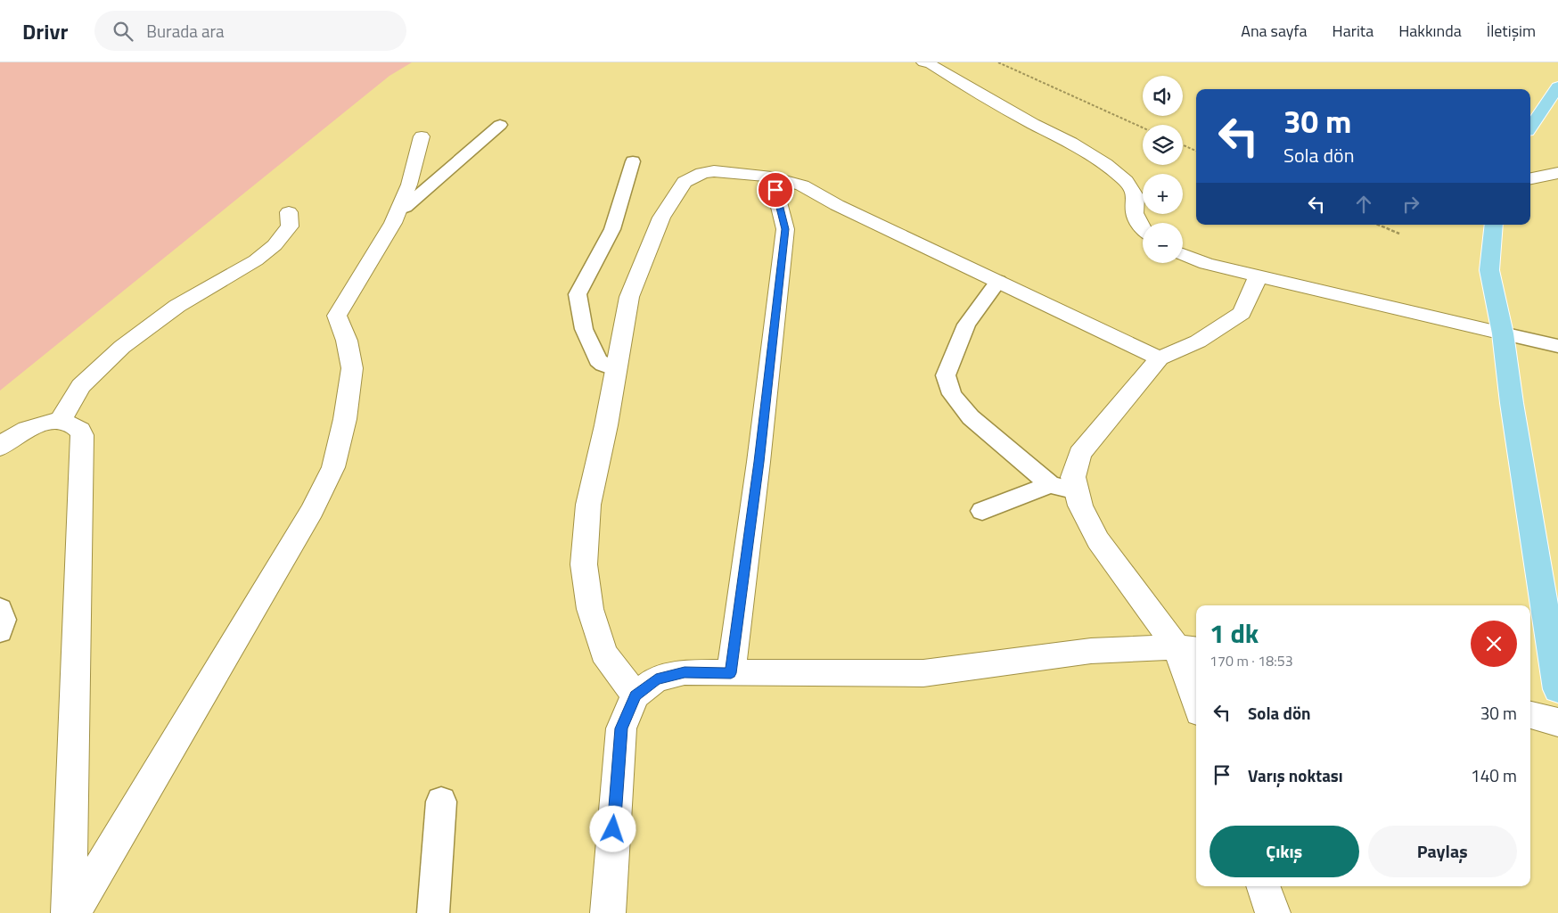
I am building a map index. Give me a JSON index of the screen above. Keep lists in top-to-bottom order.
{
  "page": {
    "header": "Drivr",
    "search": "Burada ara",
    "nav": [
      "Ana sayfa",
      "Harita",
      "Hakkında",
      "İletişim"
    ],
    "map_buttons": ["+", "−"],
    "turn": ["30 m", "Sola dön"],
    "heading": ["1 dk", "170 m · 18:53"],
    "list": [
      {
        "name": "Sola dön",
        "value": "30 m"
      },
      {
        "name": "Varış noktası",
        "value": "140 m"
      }
    ],
    "buttons": ["Çıkış", "Paylaş"]
  }
}
